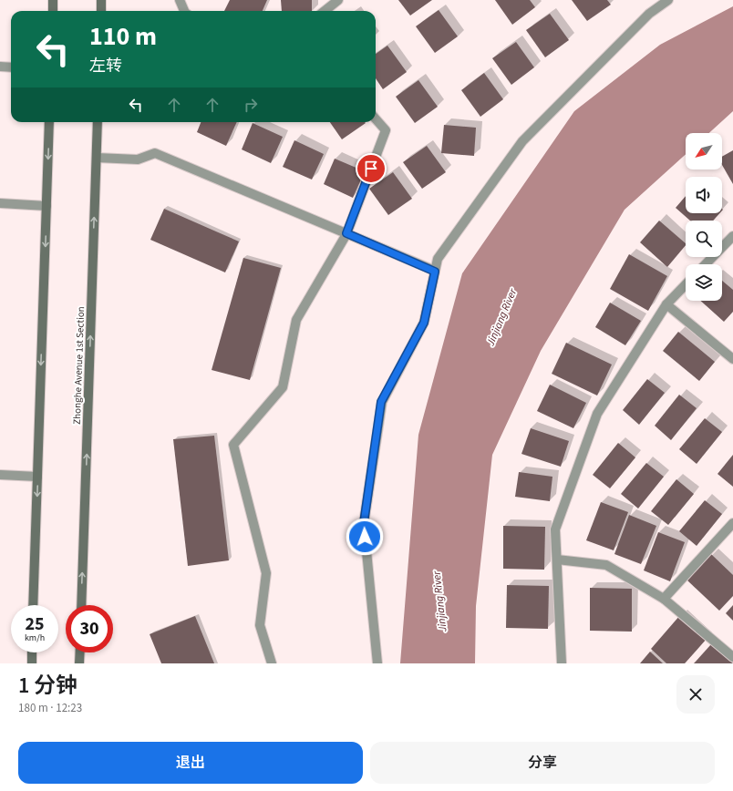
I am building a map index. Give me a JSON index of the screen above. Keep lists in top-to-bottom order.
{
  "streets": {
    "main road": ["Zhonghe Avenue 1st Section"]
  },
  "water": ["Jinjiang River"],
  "north": "bottom left",
  "page": {
    "turn": ["110 m", "左转"],
    "speed": "25 km/h",
    "limit": "30",
    "heading": ["1 分钟", "180 m · 12:23"],
    "buttons": ["退出", "分享"]
  }
}
